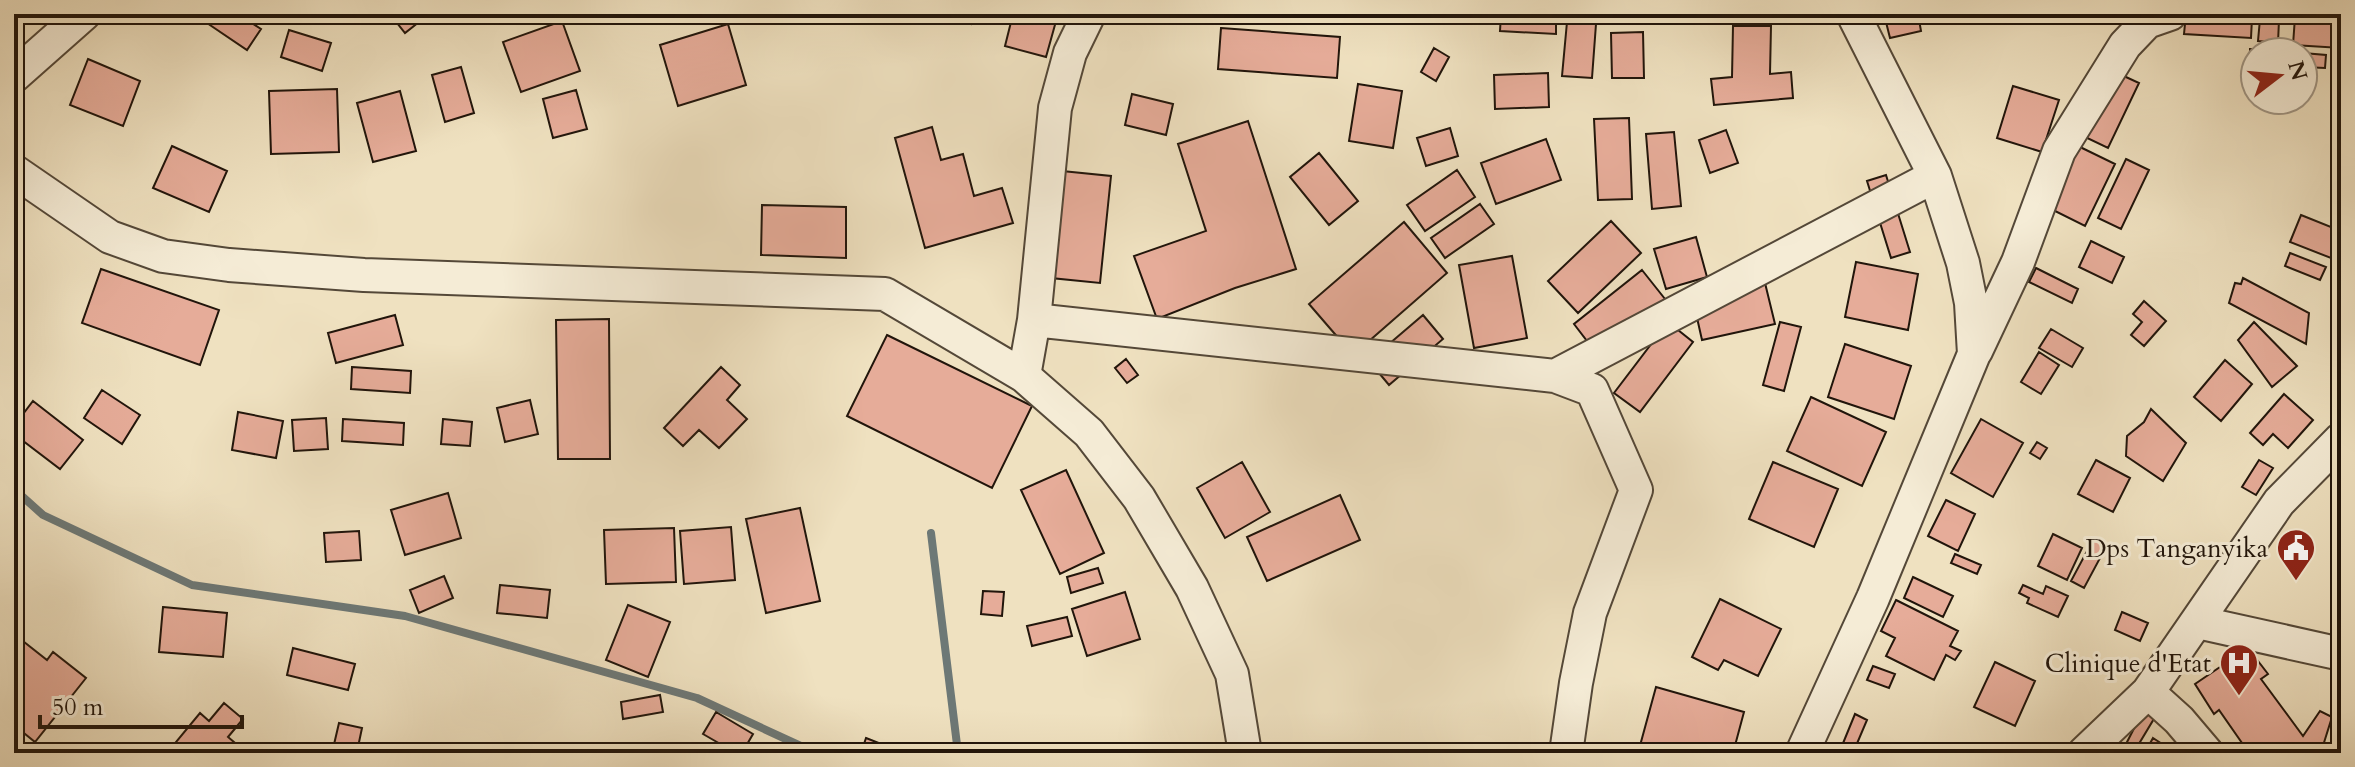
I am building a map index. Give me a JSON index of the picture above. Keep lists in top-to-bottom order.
{
  "places": {
    "public building": ["Dps Tanganyika"],
    "hospital": ["Clinique d'Etat"]
  },
  "scale_bar": "50 m",
  "north": "right"
}
